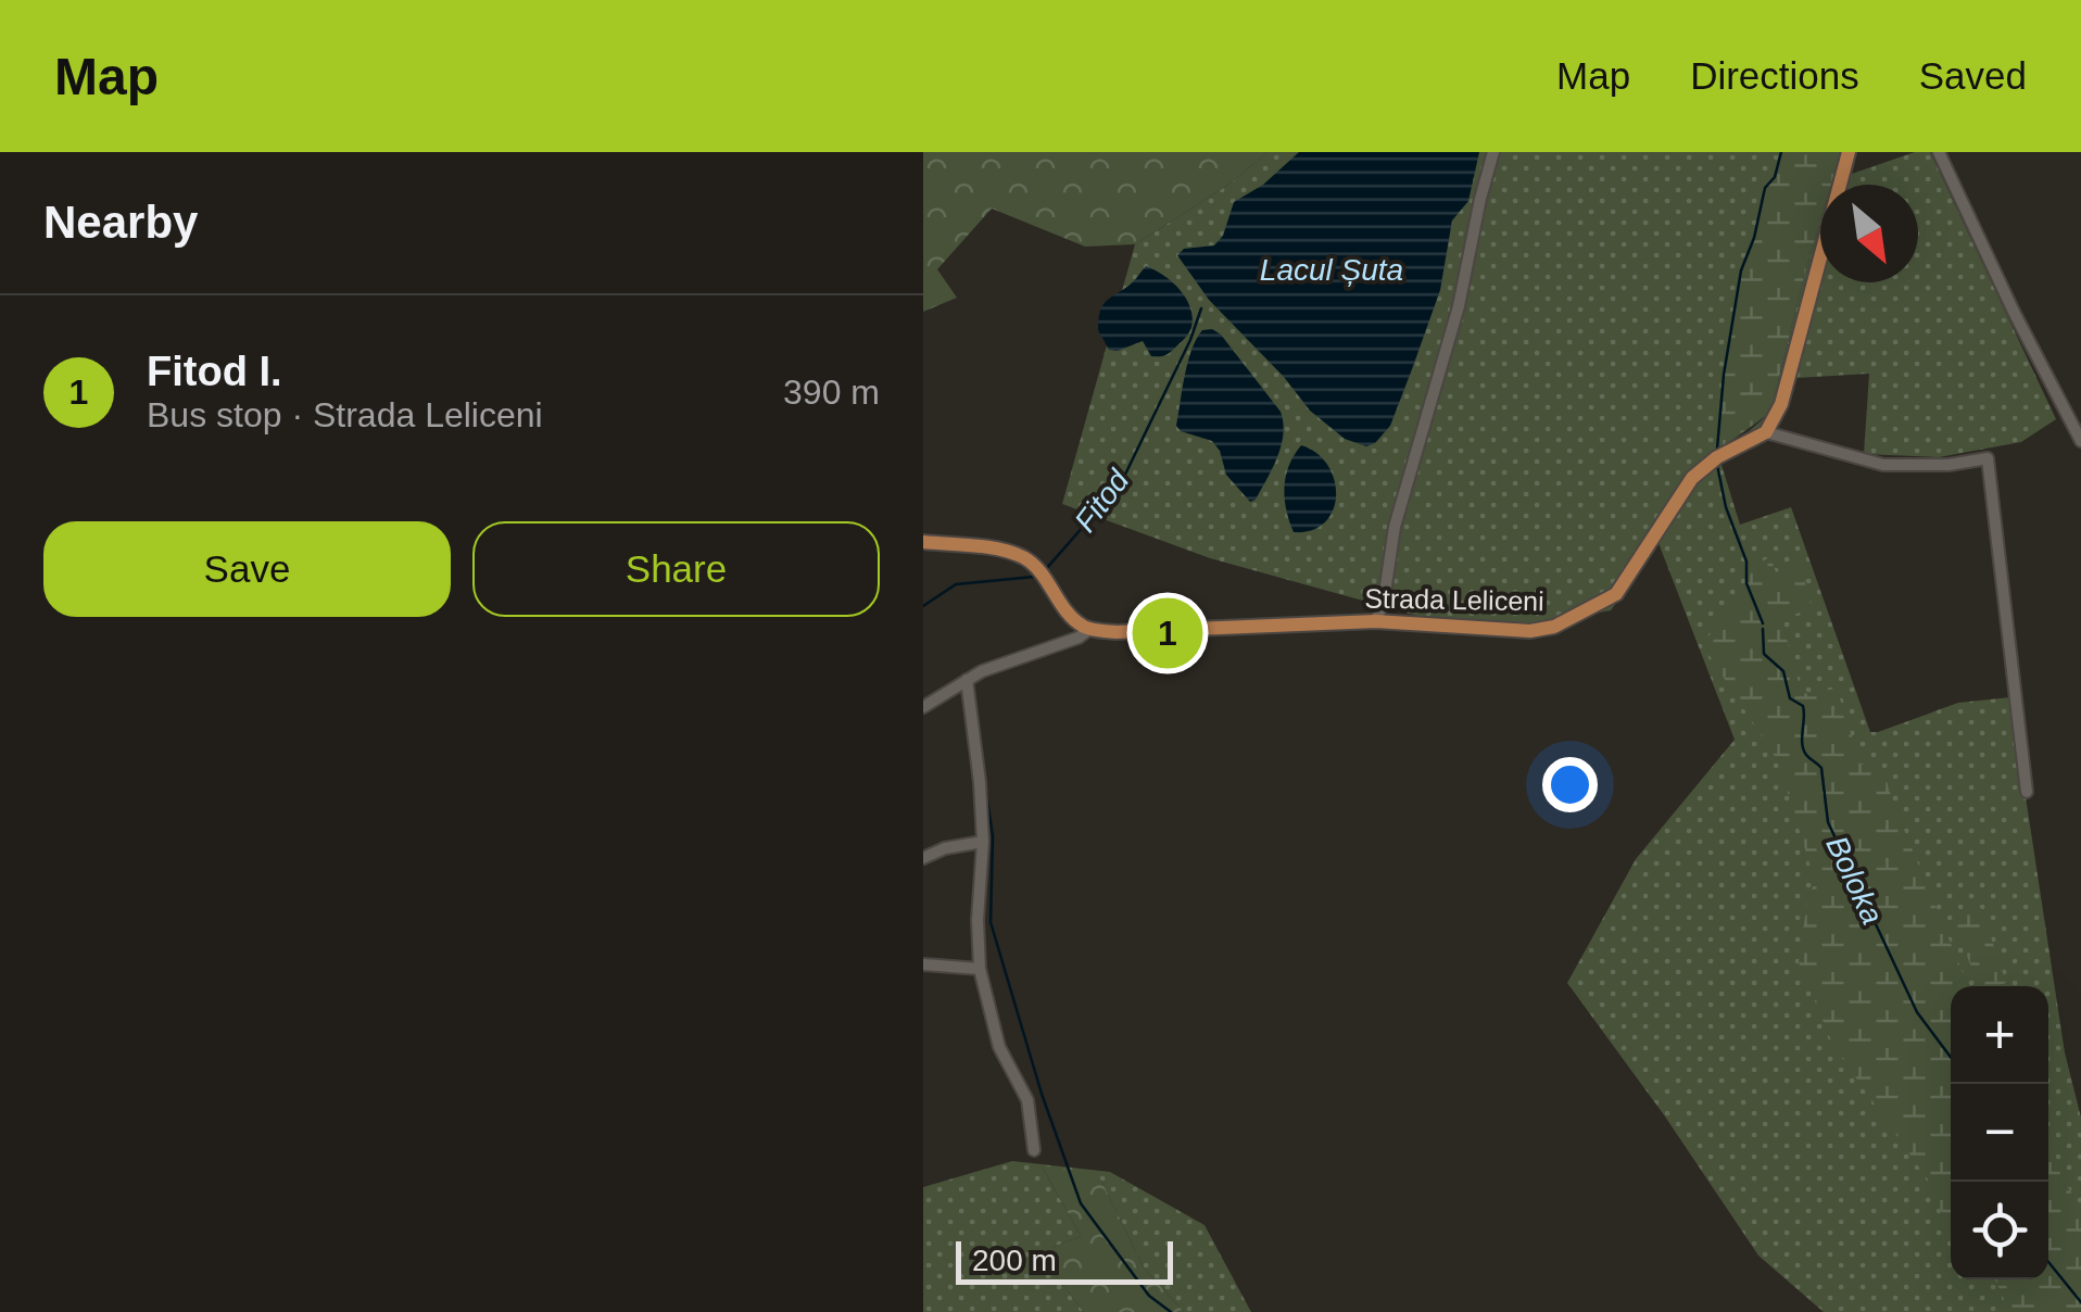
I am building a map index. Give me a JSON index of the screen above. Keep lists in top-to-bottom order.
{
  "streets": {
    "main road": ["Strada Leliceni"]
  },
  "water": ["Lacul Șuta", "Fitod", "Boloka"],
  "scale_bar": "200 m",
  "north": "bottom right",
  "page": {
    "header": "Map",
    "nav": ["Map", "Directions", "Saved"],
    "heading": "Nearby",
    "list": [
      {
        "mark": "1",
        "name": "Fitod I.",
        "note": "Bus stop · Strada Leliceni",
        "value": "390 m"
      }
    ],
    "buttons": ["Save", "Share"],
    "pins": "1",
    "map_buttons": ["+", "−"],
    "scale": "200 m"
  }
}
